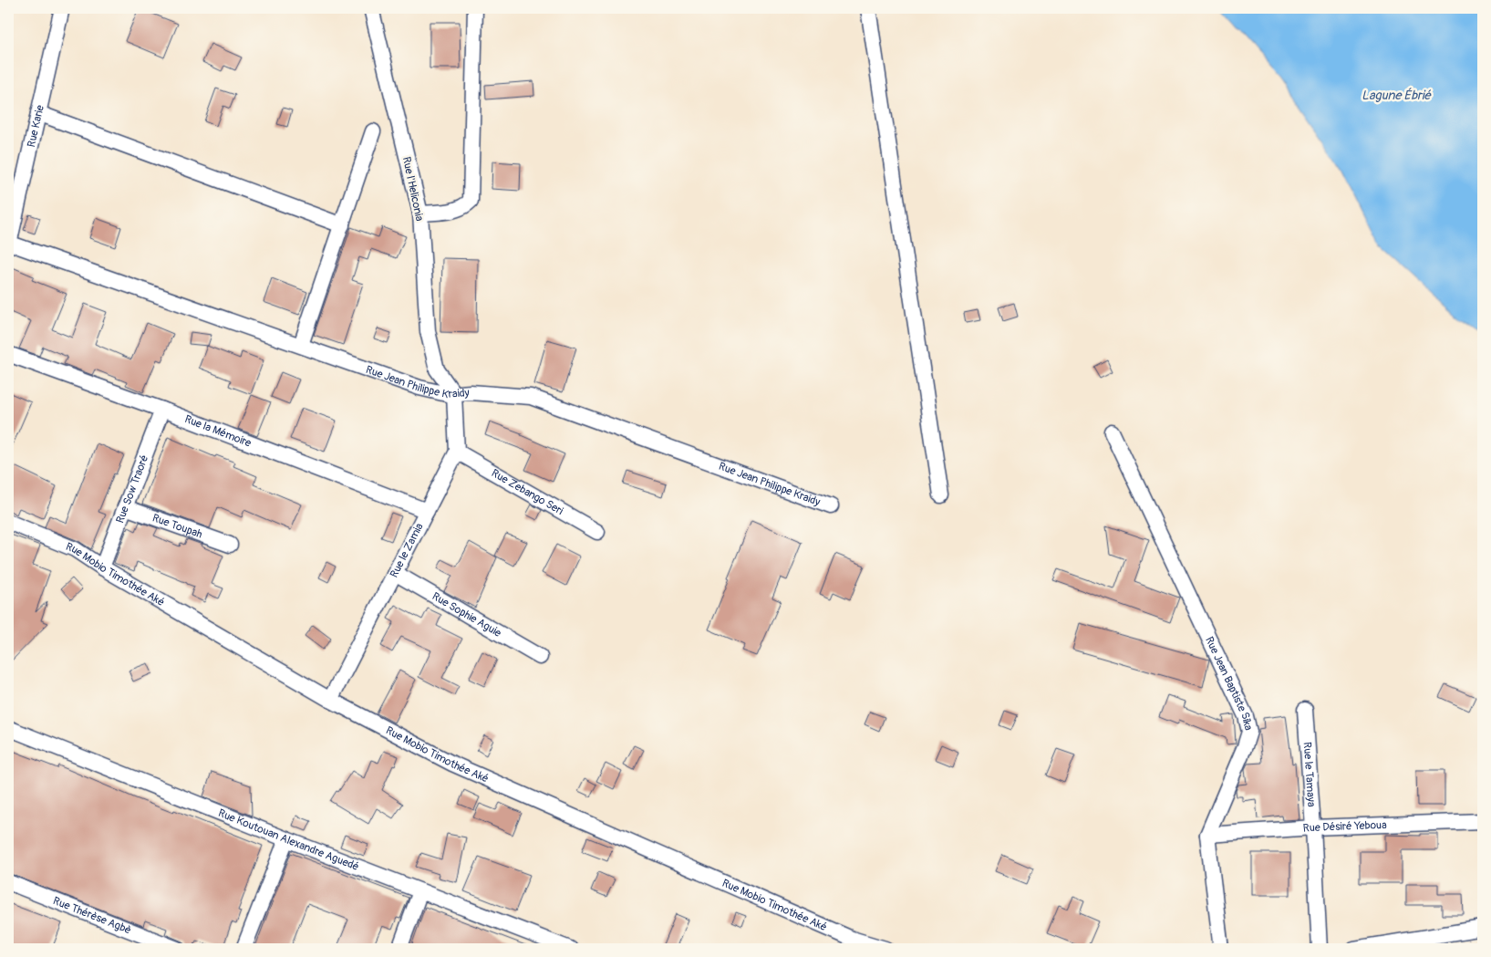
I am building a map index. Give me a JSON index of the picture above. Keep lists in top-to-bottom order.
{
  "streets": {
    "street": [
      "Rue Karie",
      "Rue l'Heliconia",
      "Rue Jean Philippe Kraidy",
      "Rue la Mémoire",
      "Rue Sow Traoré",
      "Rue Zebango Seri",
      "Rue Toupah",
      "Rue le Zamia",
      "Rue Mobio Timothée Aké",
      "Rue Sophie Aguie",
      "Rue Jean Baptiste Sika",
      "Rue le Tamaya",
      "Rue Désiré Yeboua",
      "Rue Koutouan Alexandre Aguedé",
      "Rue Thérèse Agbè"
    ]
  },
  "crossings": [
    ["Rue Karie", "Rue Jean Philippe Kraidy"],
    ["Rue l'Heliconia", "Rue Jean Philippe Kraidy"],
    ["Rue l'Heliconia", "Rue le Zamia"],
    ["Rue Jean Philippe Kraidy", "Rue le Zamia"],
    ["Rue la Mémoire", "Rue Sow Traoré"],
    ["Rue la Mémoire", "Rue le Zamia"],
    ["Rue Sow Traoré", "Rue Toupah"],
    ["Rue Sow Traoré", "Rue Mobio Timothée Aké"],
    ["Rue Zebango Seri", "Rue le Zamia"],
    ["Rue le Zamia", "Rue Mobio Timothée Aké"],
    ["Rue le Zamia", "Rue Sophie Aguie"],
    ["Rue Jean Baptiste Sika", "Rue Désiré Yeboua"],
    ["Rue le Tamaya", "Rue Désiré Yeboua"]
  ],
  "water": ["Lagune Ébrié"]
}
